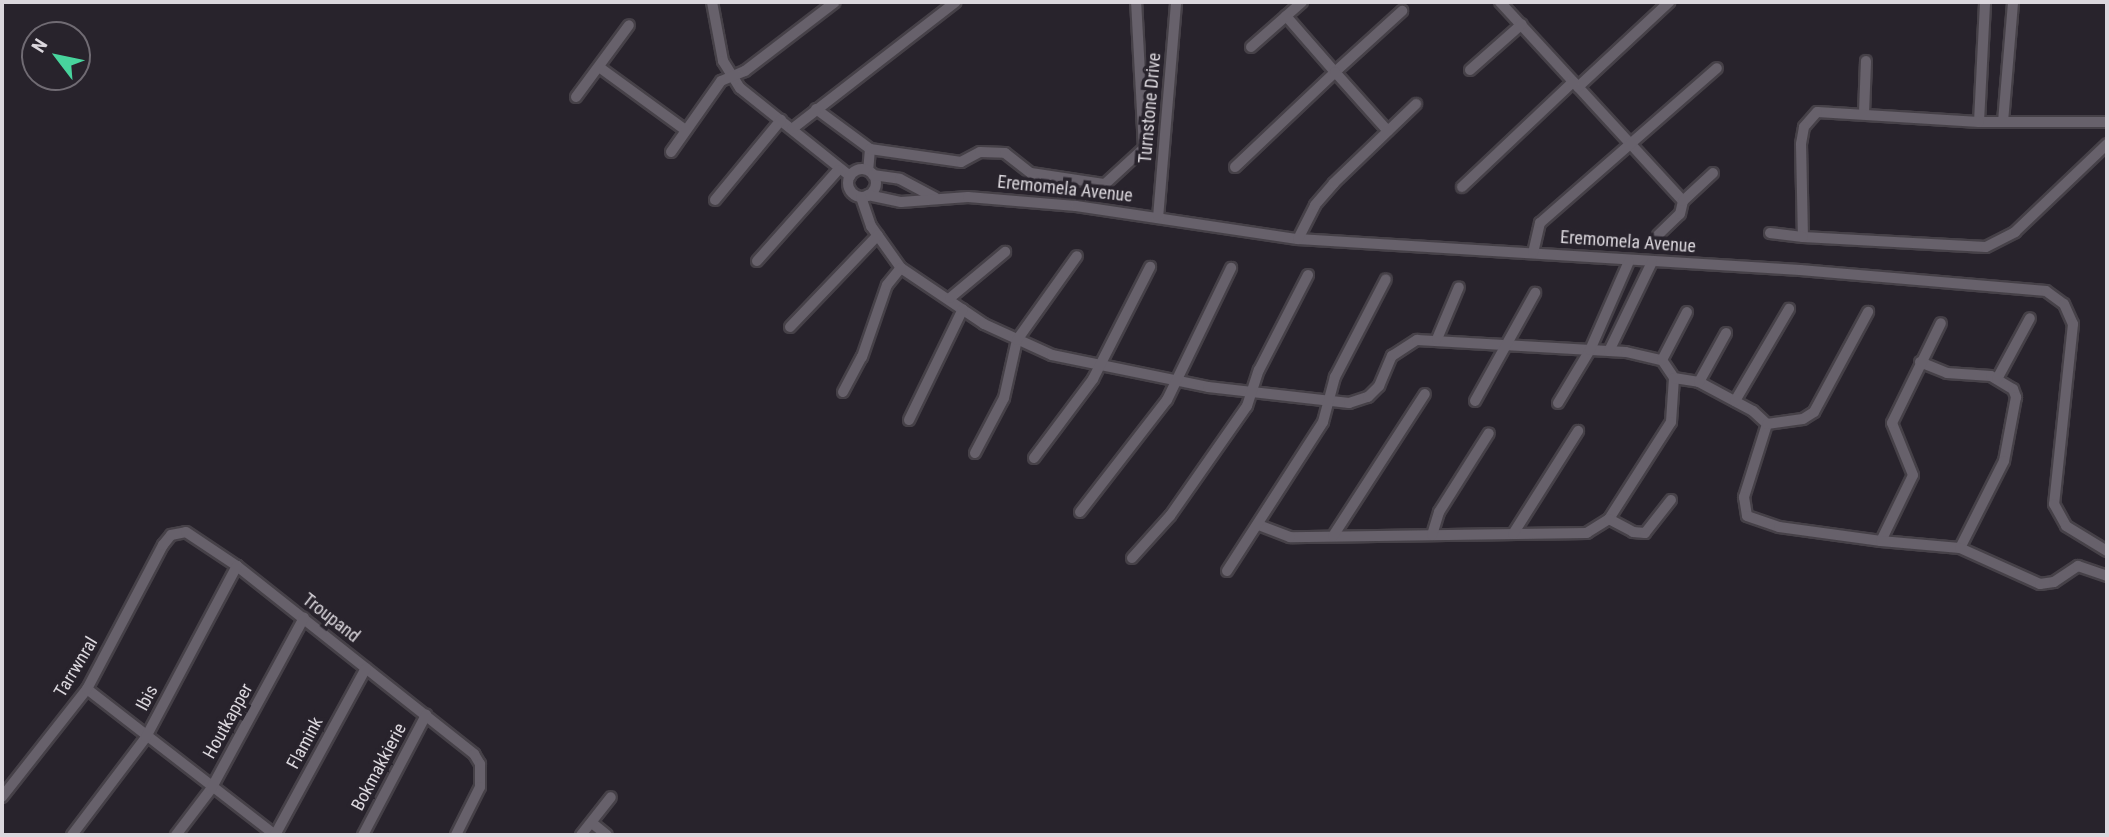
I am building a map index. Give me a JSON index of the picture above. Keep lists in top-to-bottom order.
{
  "streets": {
    "street": [
      "Turnstone Drive",
      "Eremomela Avenue",
      "Troupand",
      "Tarrwnral",
      "Ibis",
      "Houtkapper",
      "Flamink",
      "Bokmakkierie"
    ]
  },
  "crossings": [
    ["Turnstone Drive", "Eremomela Avenue"],
    ["Troupand", "Tarrwnral"],
    ["Troupand", "Ibis"],
    ["Troupand", "Houtkapper"],
    ["Troupand", "Flamink"],
    ["Troupand", "Bokmakkierie"]
  ],
  "north": "top left"
}
